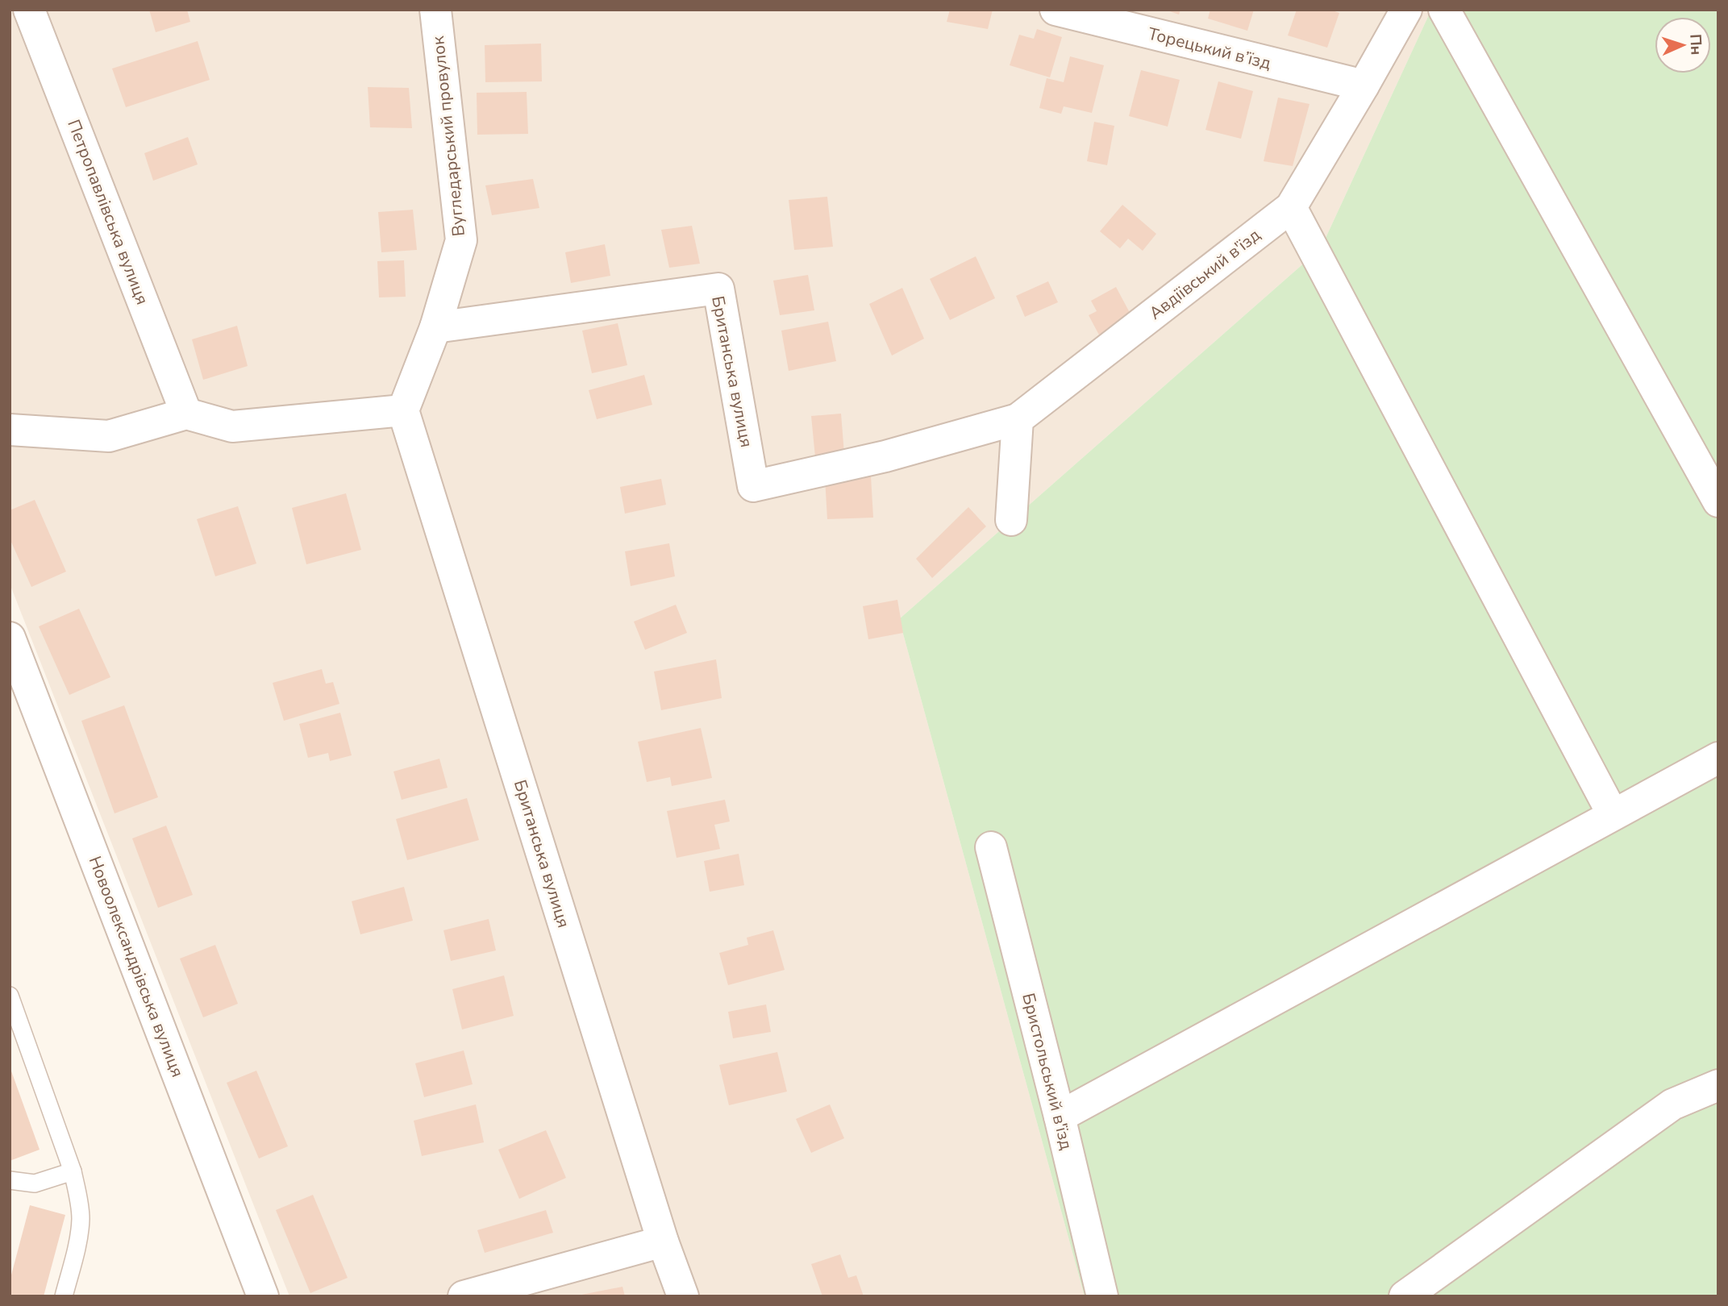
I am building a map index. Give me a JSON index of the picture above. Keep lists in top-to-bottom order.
{
  "streets": {
    "street": [
      "Торецький в’їзд",
      "Вугледарський провулок",
      "Петропавлівська вулиця",
      "Авдіївський в'їзд",
      "Британська вулиця",
      "Новоолександрівська вулиця",
      "Бристольський в'їзд"
    ]
  },
  "crossings": [
    ["Торецький в’їзд", "Авдіївський в'їзд"],
    ["Вугледарський провулок", "Британська вулиця"],
    ["Авдіївський в'їзд", "Британська вулиця"]
  ],
  "north": "right"
}
